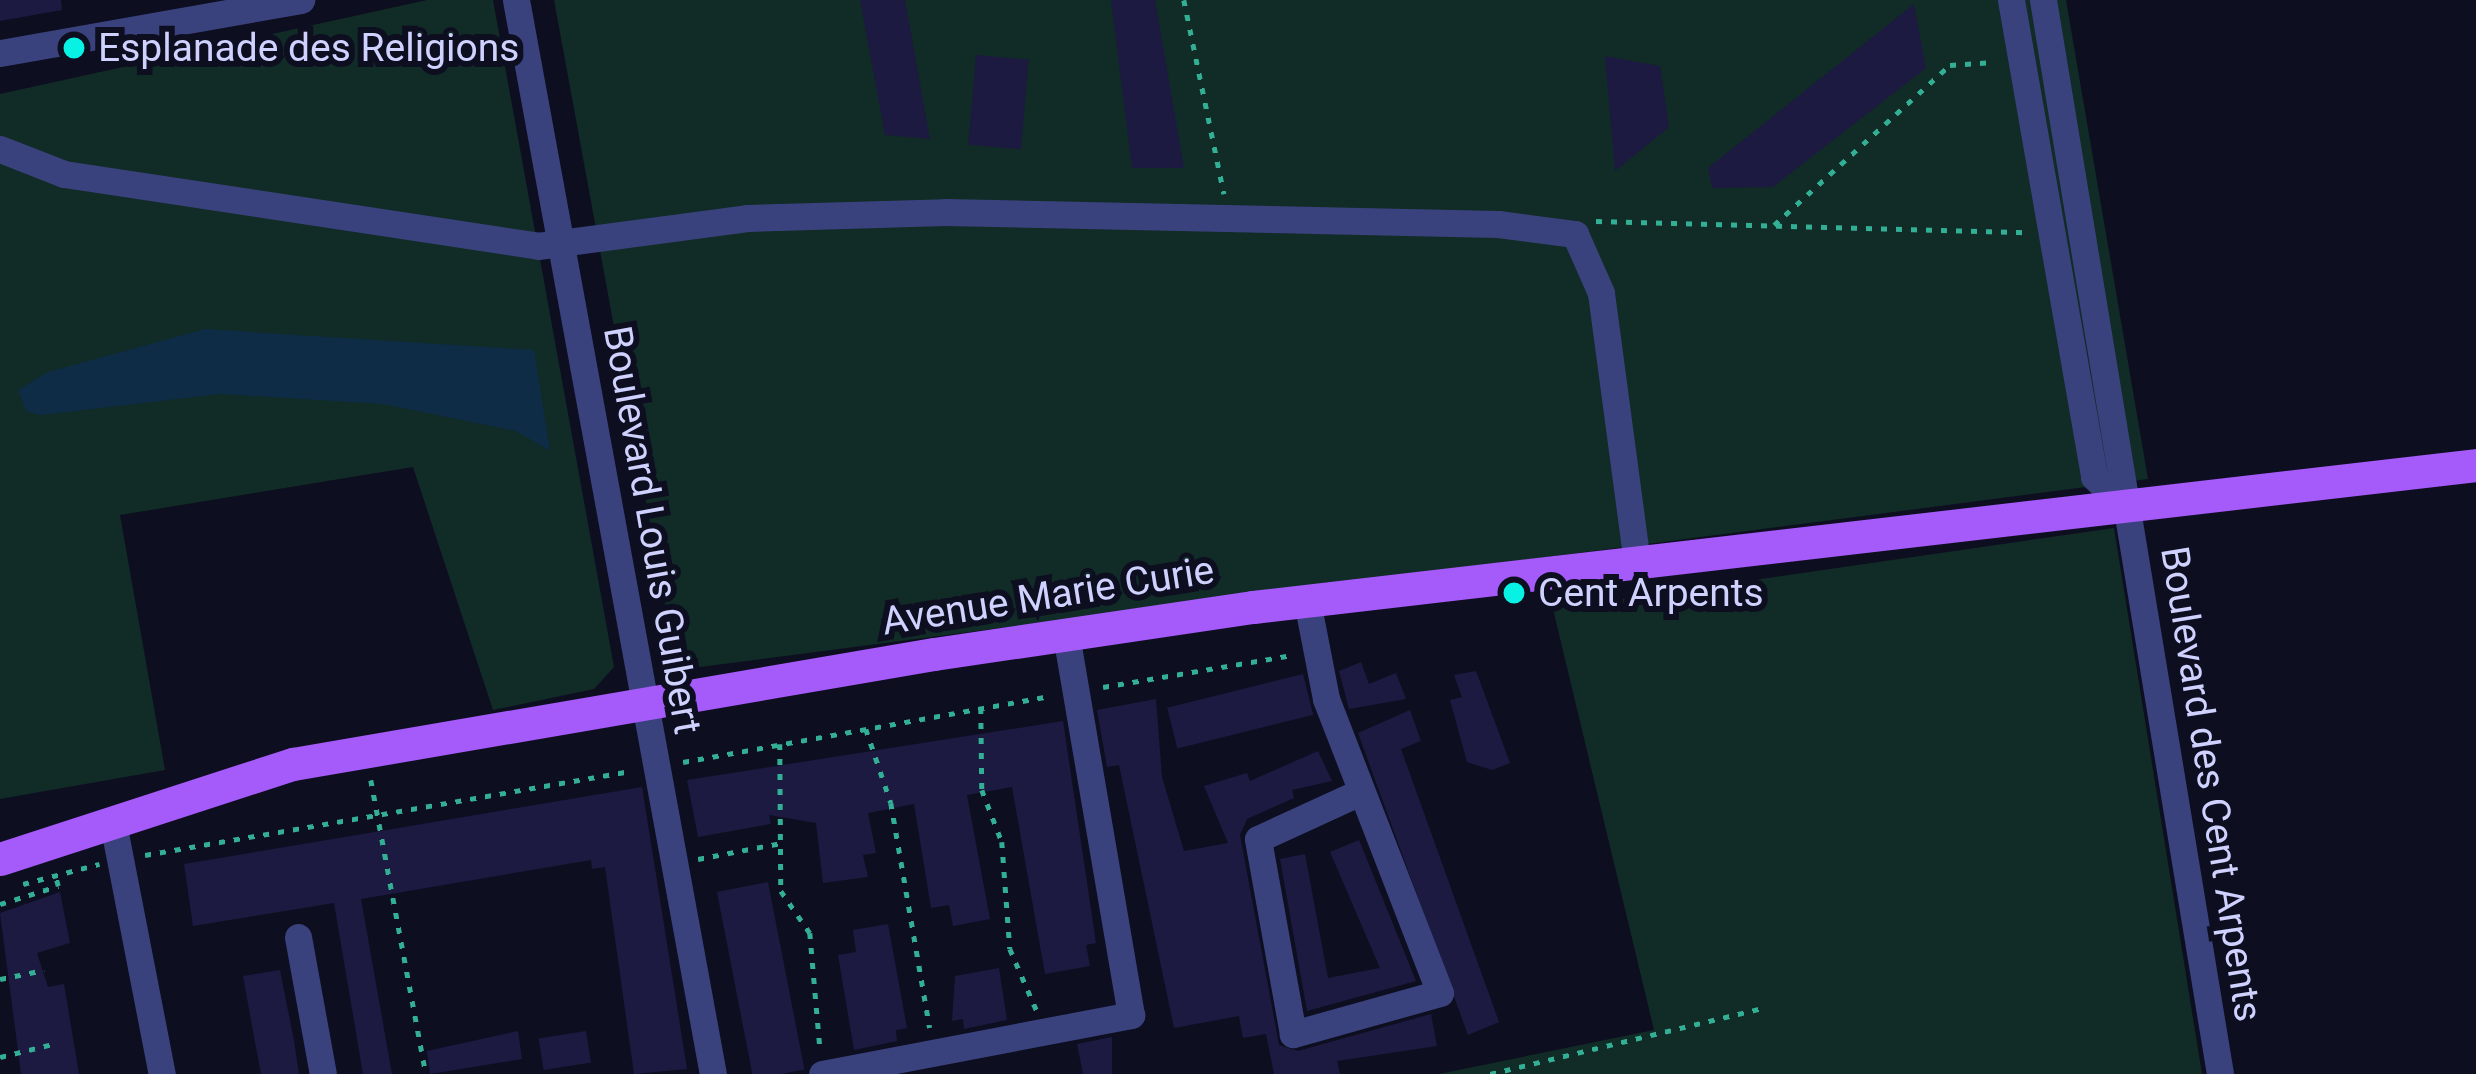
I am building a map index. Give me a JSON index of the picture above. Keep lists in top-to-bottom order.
{
  "streets": {
    "main road": ["Avenue Marie Curie"],
    "street": ["Boulevard Louis Guibert", "Boulevard des Cent Arpents"]
  },
  "crossings": [
    ["Boulevard Louis Guibert", "Avenue Marie Curie"],
    ["Avenue Marie Curie", "Boulevard des Cent Arpents"]
  ],
  "places": ["Esplanade des Religions", "Cent Arpents"]
}
